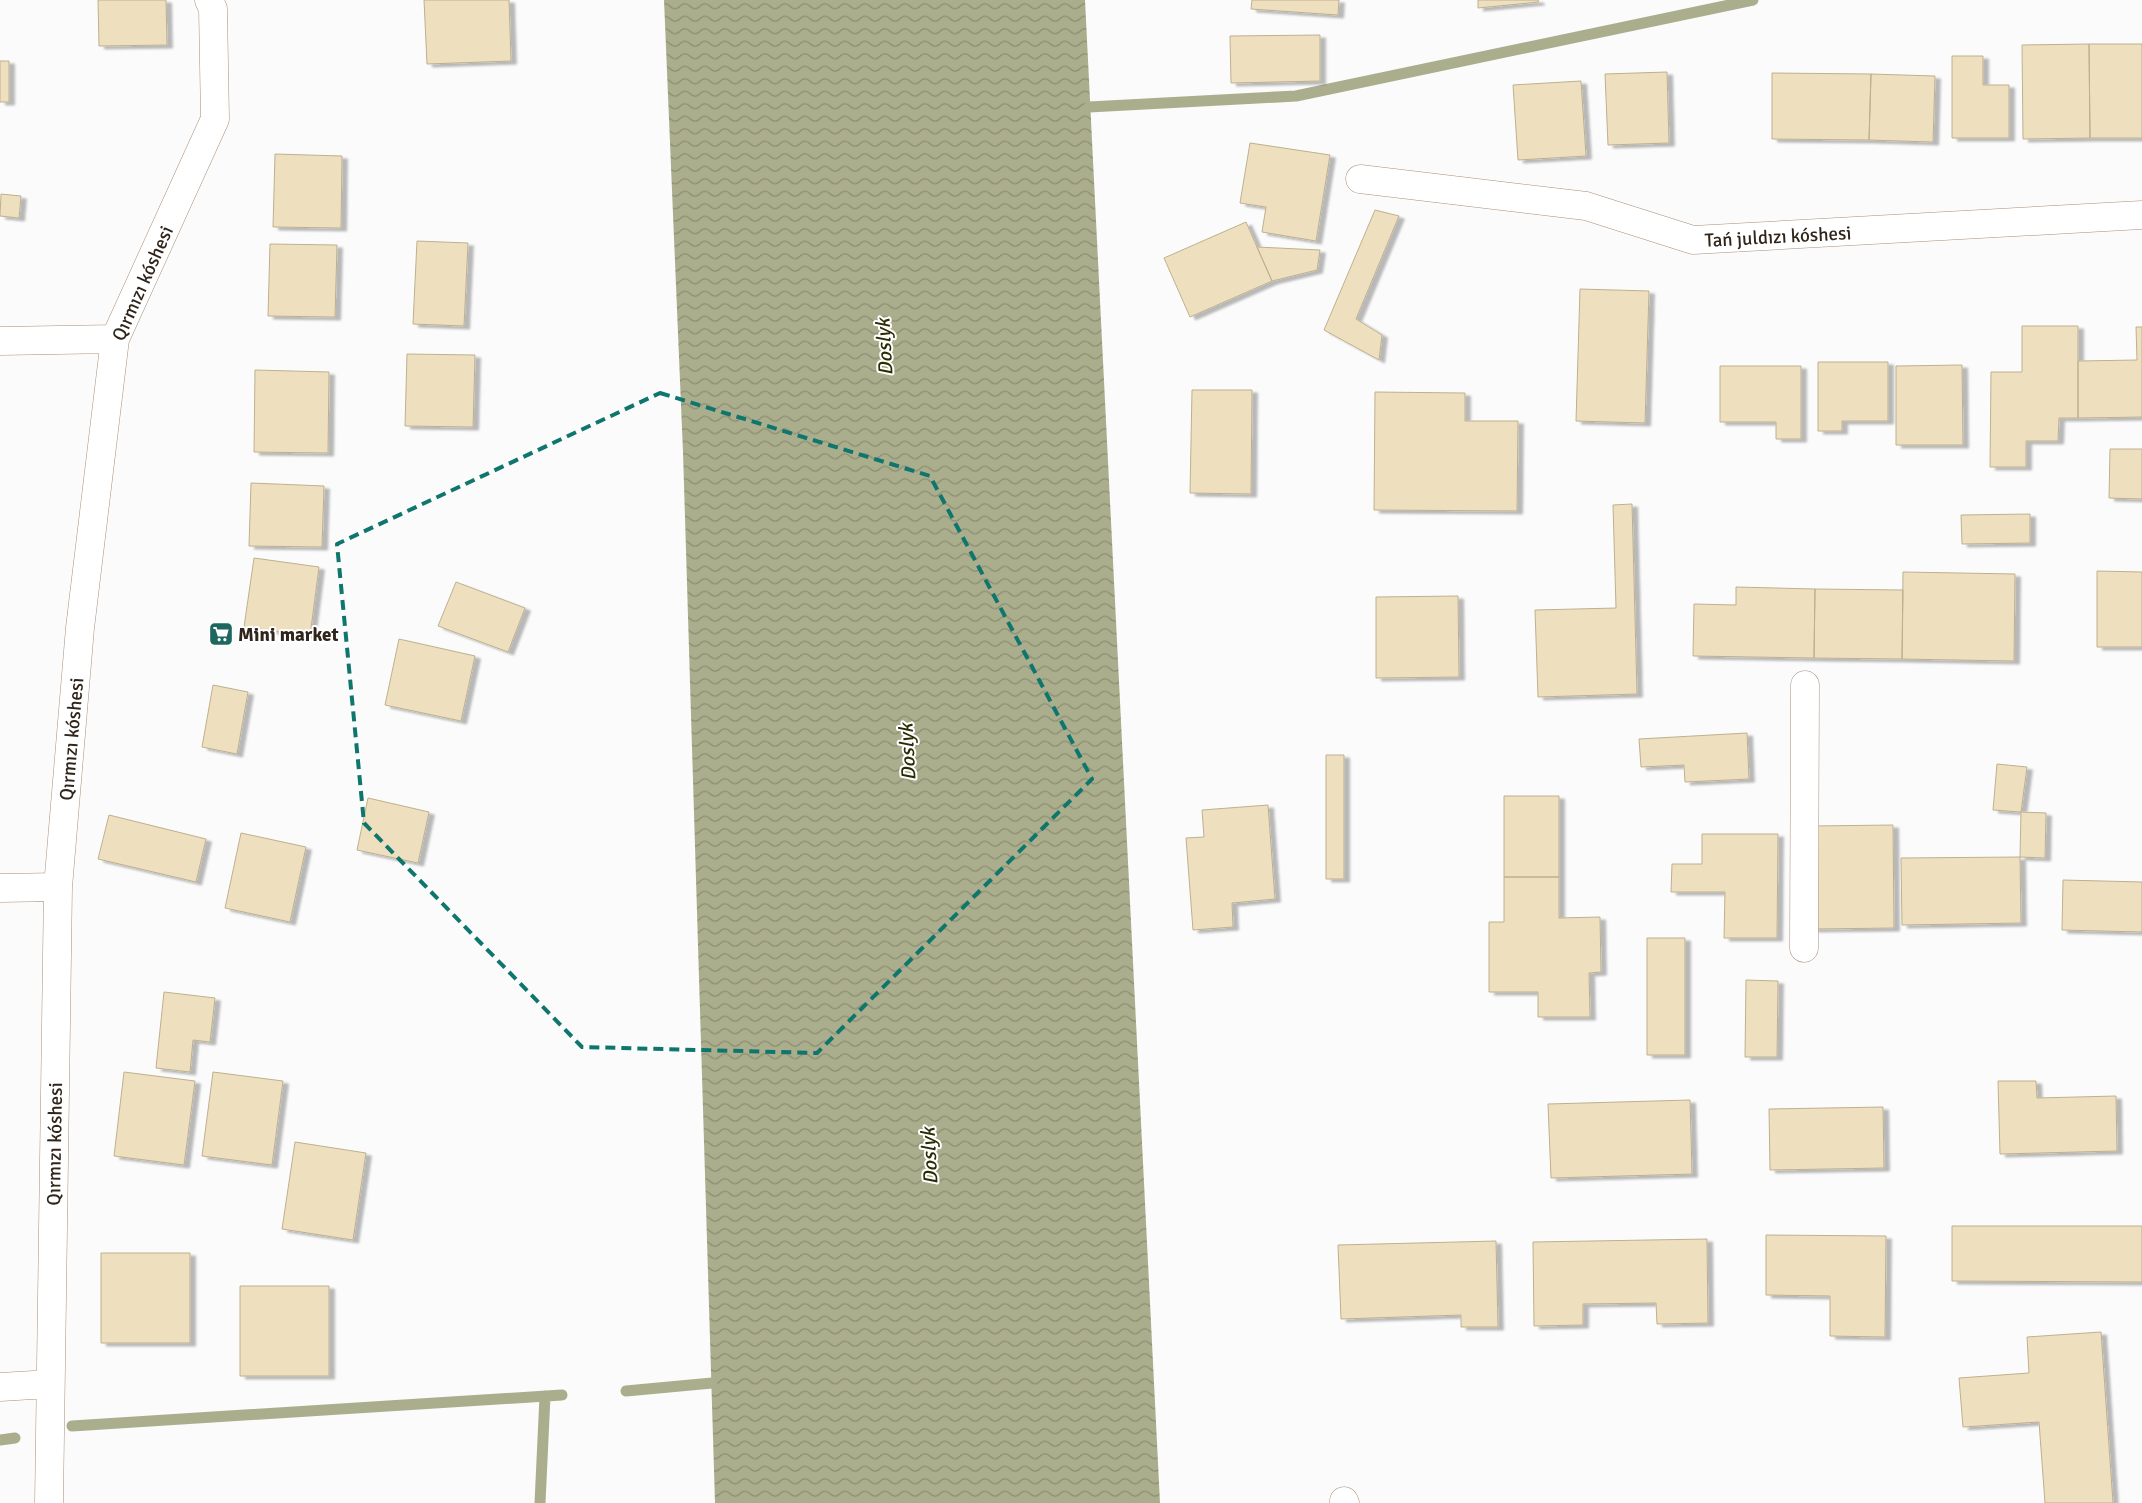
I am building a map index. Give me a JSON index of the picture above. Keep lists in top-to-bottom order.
{
  "streets": {
    "street": ["Tań juldızı kóshesi", "Qırmızı kóshesi"]
  },
  "water": ["Doslyk"],
  "places": {
    "supermarket": ["Mini market"]
  }
}
